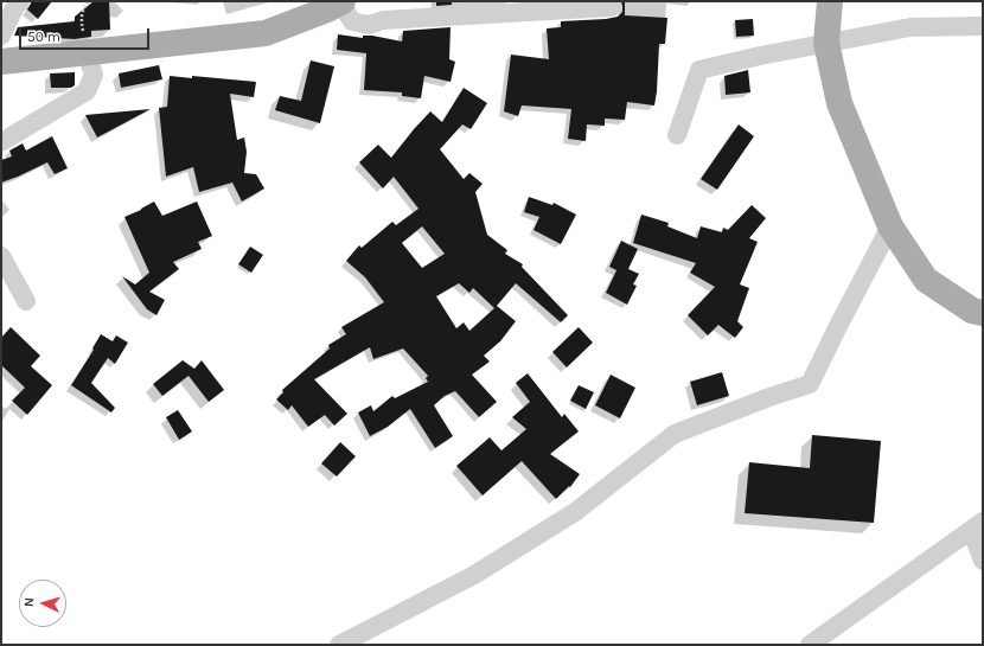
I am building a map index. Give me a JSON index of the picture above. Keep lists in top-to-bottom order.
{
  "scale_bar": "50 m",
  "north": "left"
}
